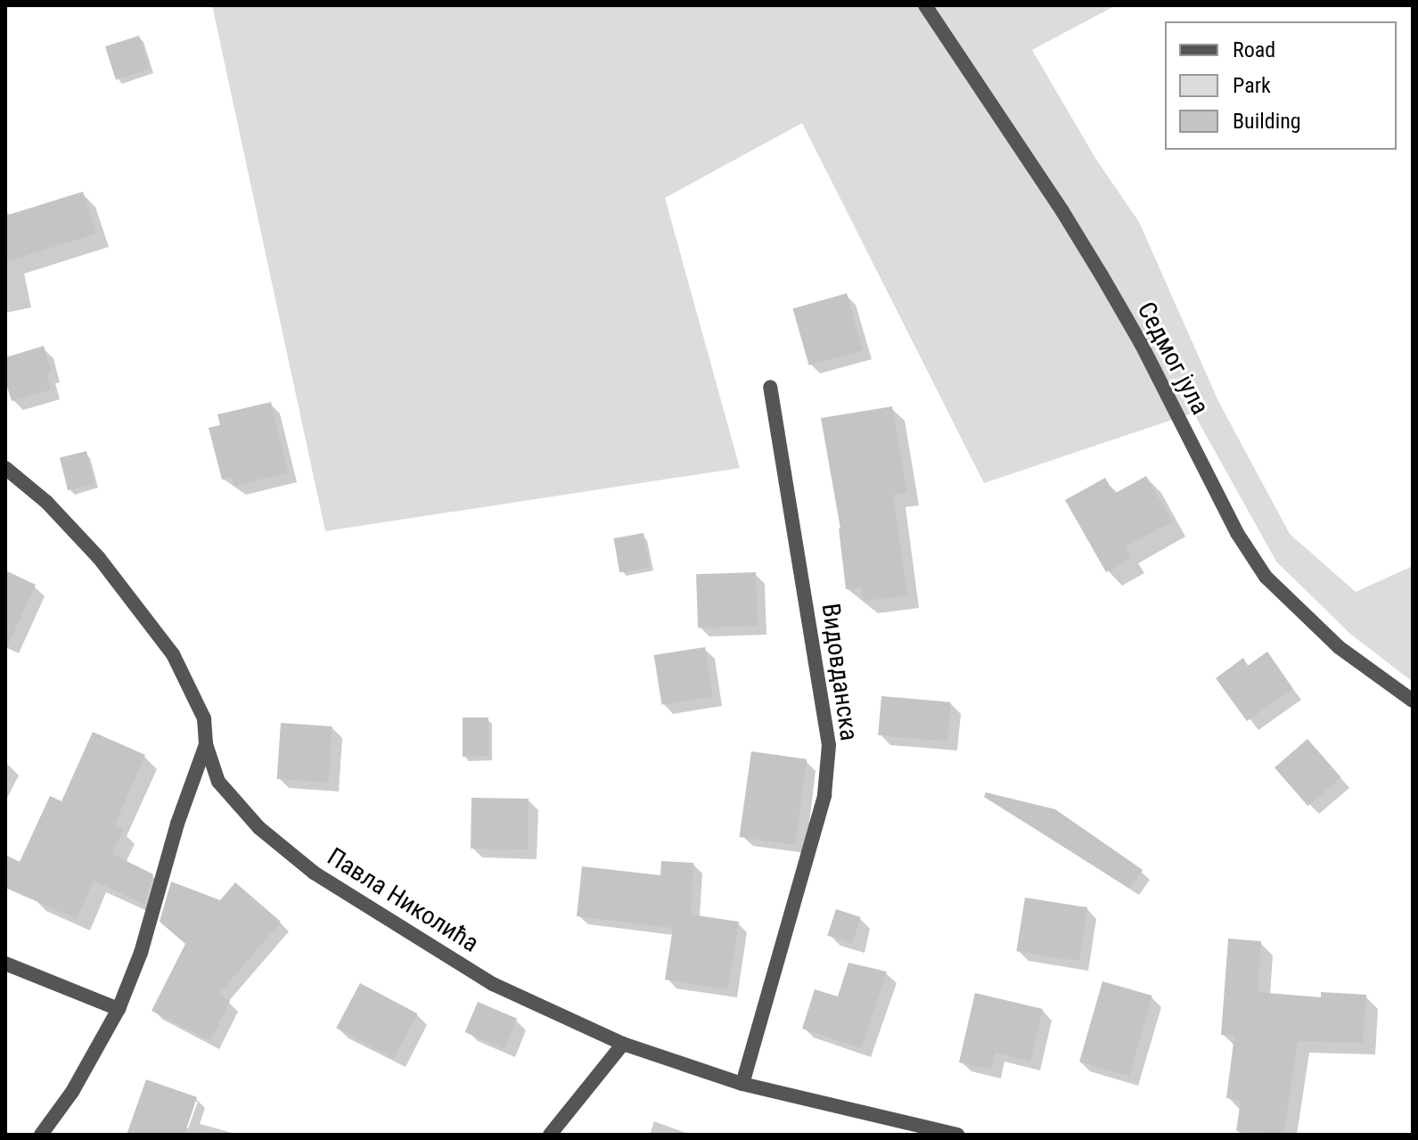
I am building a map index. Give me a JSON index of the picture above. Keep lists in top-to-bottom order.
{
  "streets": {
    "street": ["Седмог јула", "Видовданска", "Павла Николића"]
  },
  "crossings": [
    ["Видовданска", "Павла Николића"]
  ],
  "legend": ["Road", "Park", "Building"]
}
